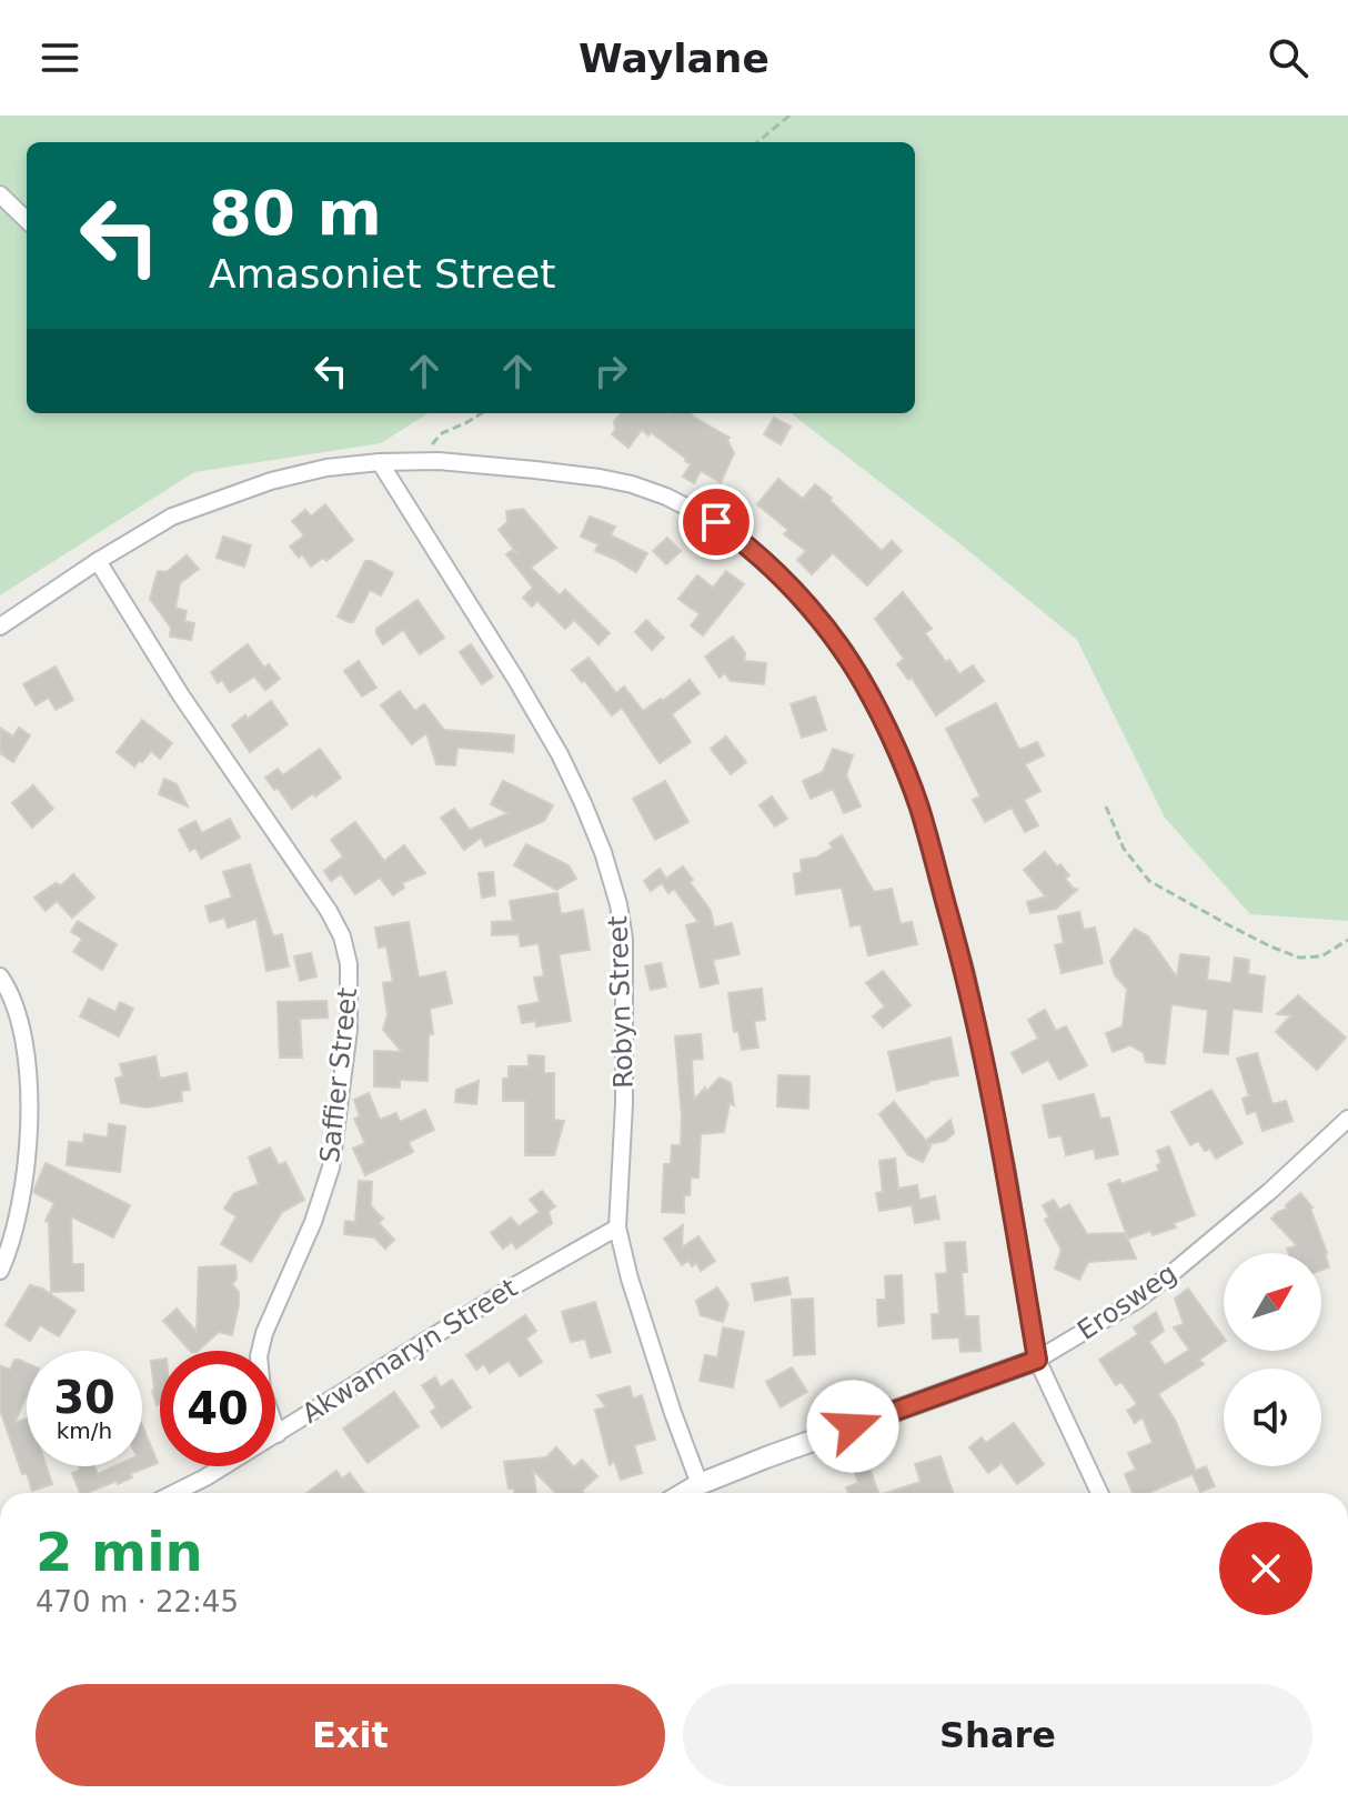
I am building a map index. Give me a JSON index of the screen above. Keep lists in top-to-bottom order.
{
  "streets": {
    "street": [
      "Robyn Street",
      "Saffier Street",
      "Erosweg",
      "Akwamaryn Street"
    ]
  },
  "crossings": [
    ["Robyn Street", "Erosweg"],
    ["Robyn Street", "Akwamaryn Street"],
    ["Saffier Street", "Akwamaryn Street"]
  ],
  "north": "top right",
  "page": {
    "header": "Waylane",
    "turn": ["80 m", "Amasoniet Street"],
    "speed": "30 km/h",
    "limit": "40",
    "heading": ["2 min", "470 m · 22:45"],
    "buttons": ["Exit", "Share"]
  }
}
